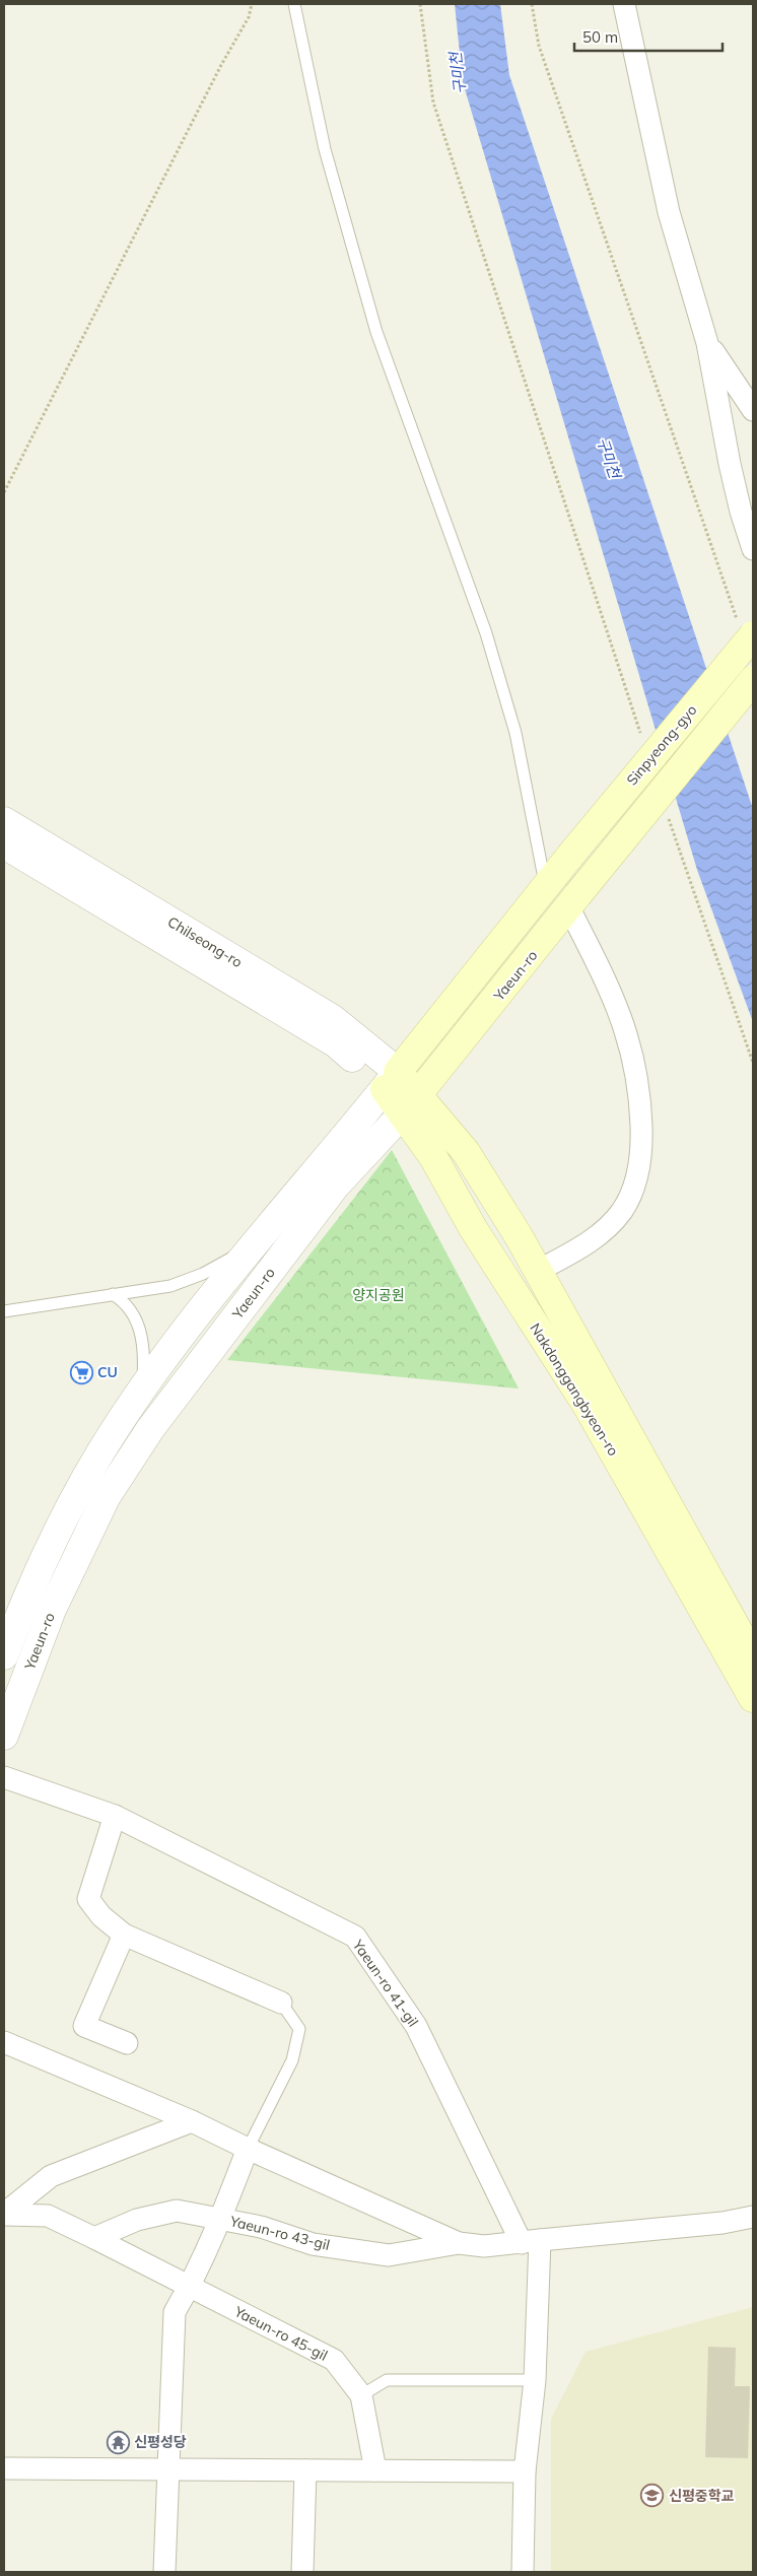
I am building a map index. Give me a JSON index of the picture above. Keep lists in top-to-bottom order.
{
  "streets": {
    "main road": ["Sinpyeong-gyo", "Yaeun-ro", "Nakdonggangbyeon-ro"],
    "street": [
      "Chilseong-ro",
      "Yaeun-ro 41-gil",
      "Yaeun-ro 43-gil",
      "Yaeun-ro 45-gil"
    ]
  },
  "crossings": [
    ["Sinpyeong-gyo", "Yaeun-ro"],
    ["Chilseong-ro", "Yaeun-ro"],
    ["Chilseong-ro", "Nakdonggangbyeon-ro"],
    ["Yaeun-ro", "Nakdonggangbyeon-ro"],
    ["Yaeun-ro 41-gil", "Yaeun-ro 43-gil"],
    ["Yaeun-ro 43-gil", "Yaeun-ro 45-gil"]
  ],
  "water": ["구미천"],
  "parks": ["양지공원"],
  "places": {
    "supermarket": ["CU"],
    "temple": ["신평성당"],
    "school or university": ["신평중학교"]
  },
  "scale_bar": "50 m"
}
